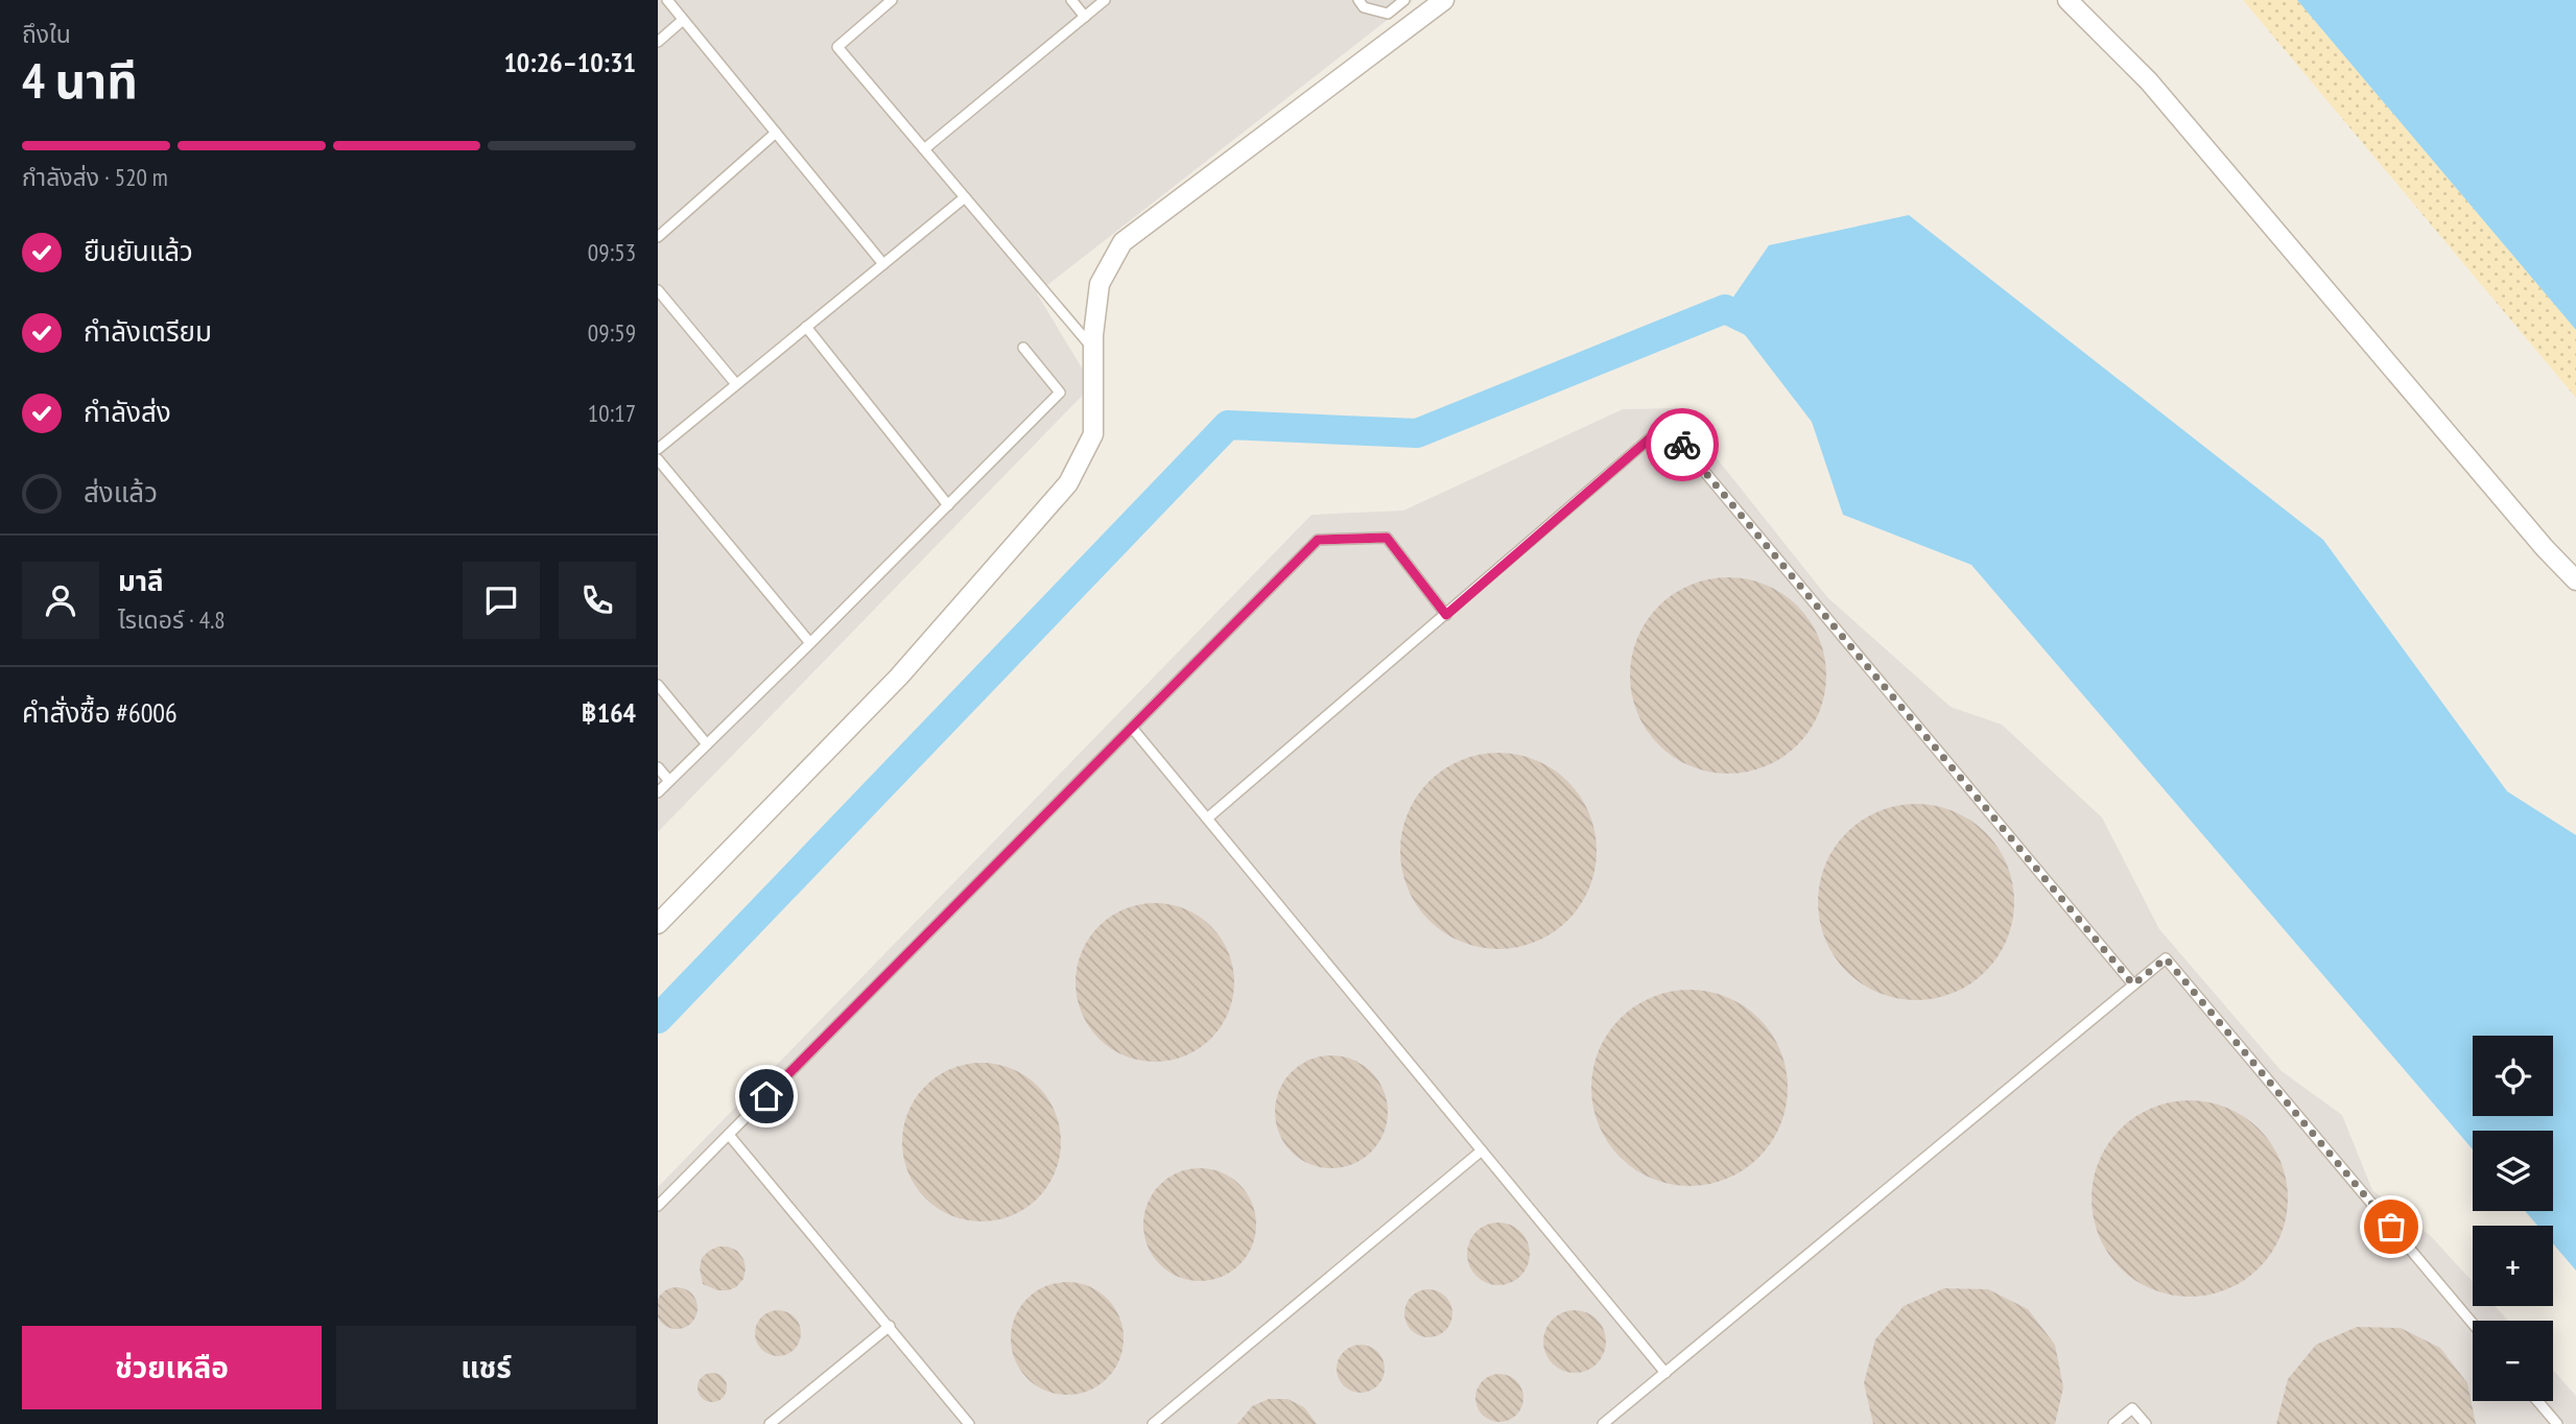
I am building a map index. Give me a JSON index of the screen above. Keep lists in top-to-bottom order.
{
  "page": {
    "heading": ["4 นาที", "ถึงใน", "10:26–10:31"],
    "panel": [
      "มาลี",
      "ไรเดอร์ · 4.8",
      "คำสั่งซื้อ #6006",
      "฿164"
    ],
    "bar": "กำลังส่ง · 520 m",
    "list": [
      ["ยืนยันแล้ว", "09:53"],
      ["กำลังเตรียม", "09:59"],
      ["กำลังส่ง", "10:17"],
      "ส่งแล้ว"
    ],
    "map_buttons": ["+", "−"],
    "buttons": ["ช่วยเหลือ", "แชร์"]
  }
}
